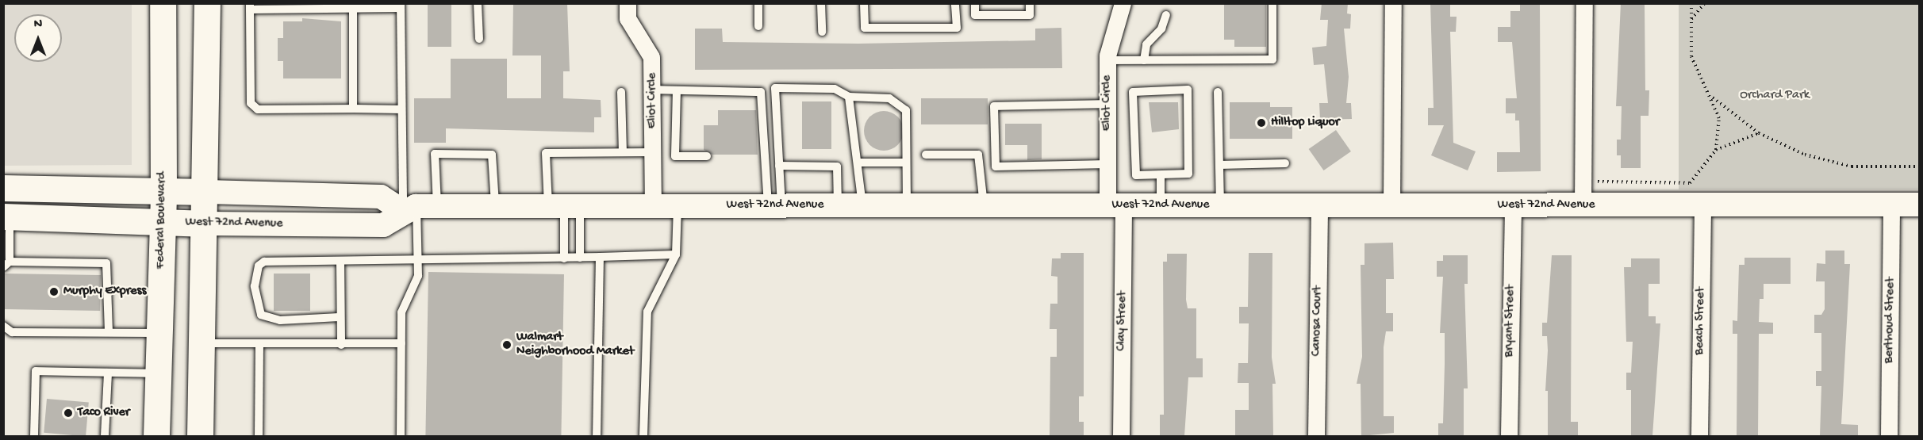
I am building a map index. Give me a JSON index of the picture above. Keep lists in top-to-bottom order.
{
  "streets": {
    "main road": ["West 72nd Avenue", "Federal Boulevard"],
    "street": [
      "Eliot Circle",
      "Berthoud Street",
      "Clay Street",
      "Canosa Court",
      "Bryant Street",
      "Beach Street"
    ]
  },
  "crossings": [
    ["Eliot Circle", "West 72nd Avenue"],
    ["Eliot Circle", "Clay Street"],
    ["West 72nd Avenue", "Federal Boulevard"],
    ["West 72nd Avenue", "Berthoud Street"],
    ["West 72nd Avenue", "Clay Street"],
    ["West 72nd Avenue", "Canosa Court"],
    ["West 72nd Avenue", "Bryant Street"],
    ["West 72nd Avenue", "Beach Street"]
  ],
  "parks": ["Orchard Park"],
  "places": [
    "Hilltop Liquor",
    "Murphy Express",
    "Walmart Neighborhood Market",
    "Taco River"
  ],
  "north": "top"
}
